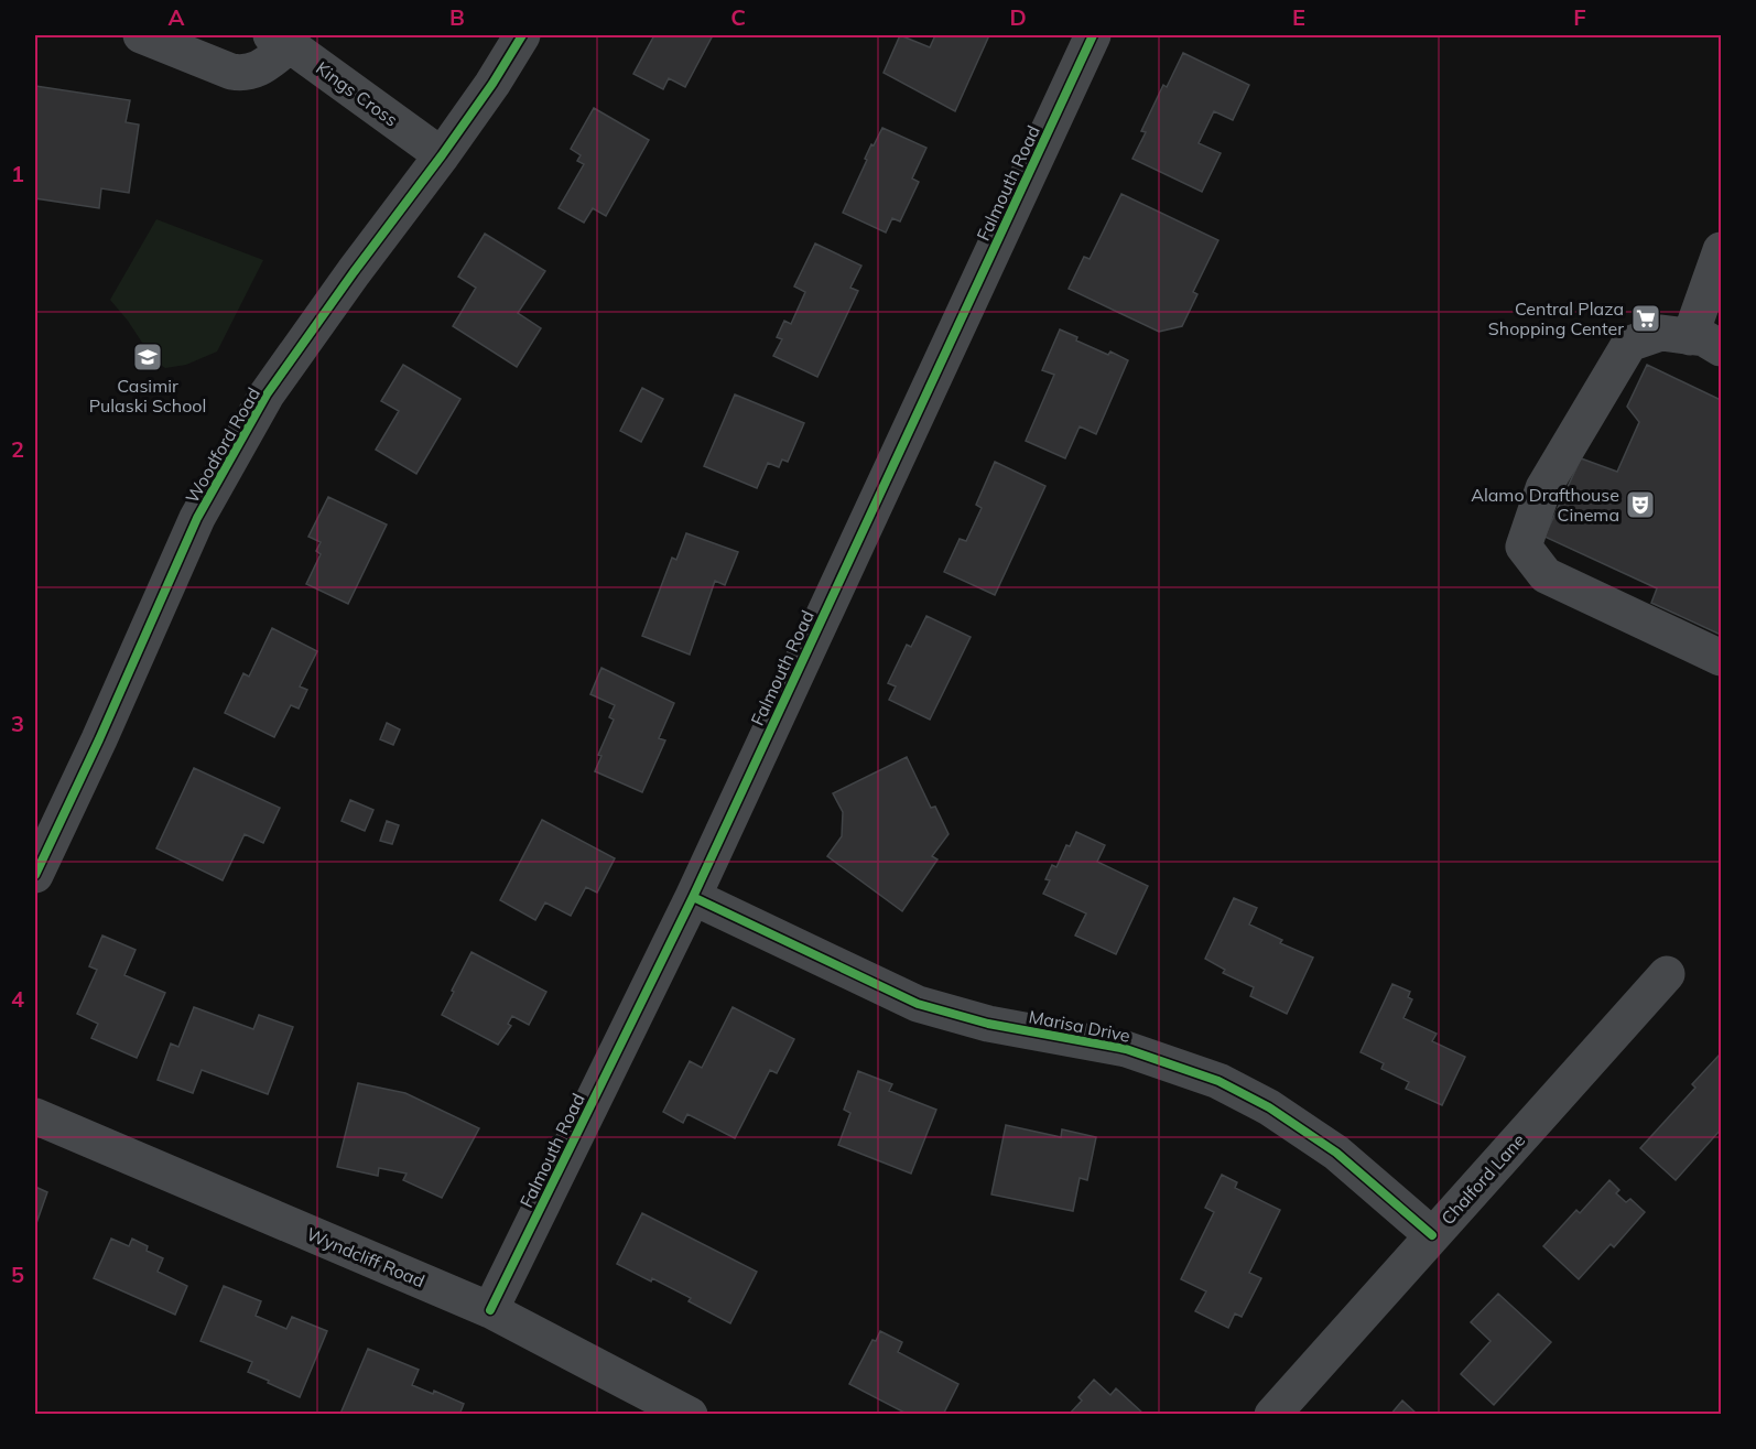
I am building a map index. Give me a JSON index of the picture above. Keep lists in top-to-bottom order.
{
  "streets": {
    "street": [
      "Kings Cross",
      "Falmouth Road",
      "Woodford Road",
      "Marisa Drive",
      "Chalford Lane",
      "Wyndcliff Road"
    ]
  },
  "crossings": [
    ["Kings Cross", "Woodford Road"],
    ["Falmouth Road", "Marisa Drive"],
    ["Falmouth Road", "Wyndcliff Road"],
    ["Marisa Drive", "Chalford Lane"]
  ],
  "places": {
    "supermarket": ["Central Plaza Shopping Center"],
    "school or university": ["Casimir Pulaski School"],
    "theatre": ["Alamo Drafthouse Cinema"]
  },
  "grid": {
    "columns": [
      "A",
      "B",
      "C",
      "D",
      "E",
      "F"
    ],
    "rows": [
      "1",
      "2",
      "3",
      "4",
      "5"
    ]
  }
}
